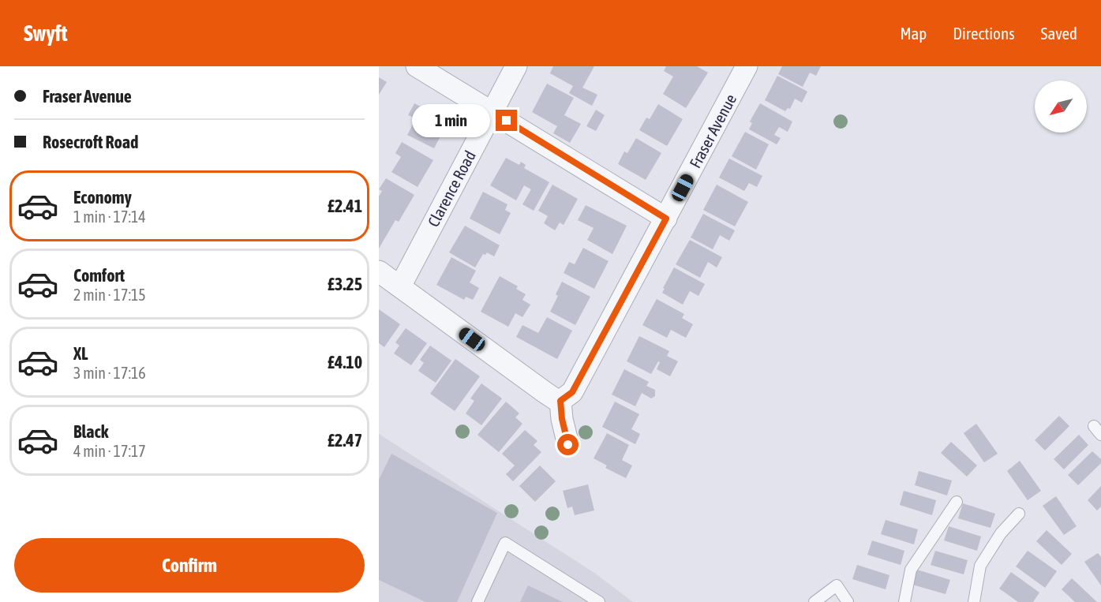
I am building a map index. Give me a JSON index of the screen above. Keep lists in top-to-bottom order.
{
  "streets": {
    "street": ["Fraser Avenue", "Clarence Road"]
  },
  "north": "bottom left",
  "page": {
    "header": "Swyft",
    "nav": ["Map", "Directions", "Saved"],
    "banner": ["Fraser Avenue", "Rosecroft Road"],
    "bubble": "1 min",
    "list": [
      {
        "name": "Economy",
        "note": "1 min · 17:14",
        "value": "£2.41"
      },
      {
        "name": "Comfort",
        "note": "2 min · 17:15",
        "value": "£3.25"
      },
      {
        "name": "XL",
        "note": "3 min · 17:16",
        "value": "£4.10"
      },
      {
        "name": "Black",
        "note": "4 min · 17:17",
        "value": "£2.47"
      }
    ],
    "buttons": "Confirm"
  }
}
